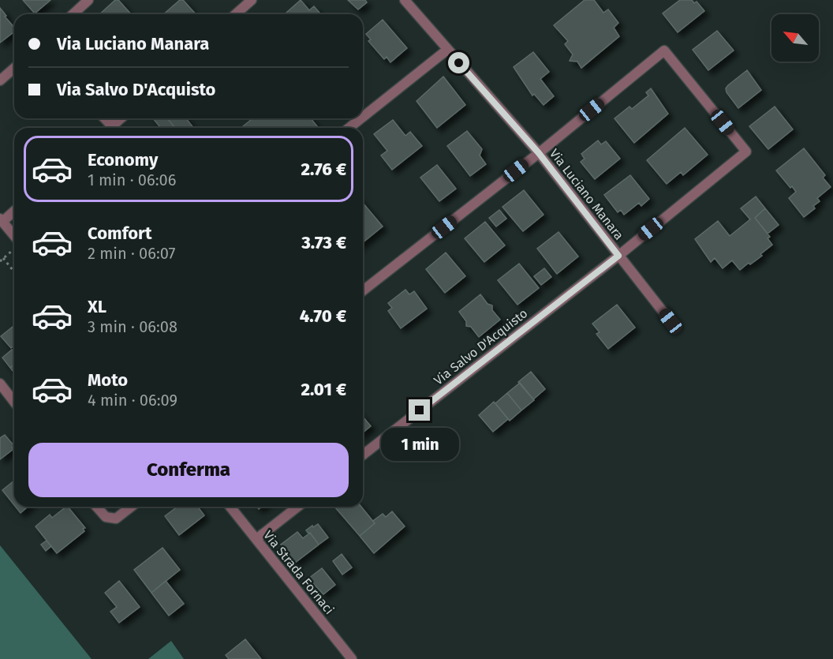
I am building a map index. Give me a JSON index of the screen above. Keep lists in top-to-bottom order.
{
  "streets": {
    "street": ["Via Luciano Manara", "Via Salvo D'Acquisto", "Via Strada Fornaci"]
  },
  "crossings": [
    ["Via Luciano Manara", "Via Salvo D'Acquisto"]
  ],
  "north": "top left",
  "page": {
    "banner": ["Via Luciano Manara", "Via Salvo D'Acquisto"],
    "list": [
      {
        "name": "Economy",
        "note": "1 min · 06:06",
        "value": "2.76 €"
      },
      {
        "name": "Comfort",
        "note": "2 min · 06:07",
        "value": "3.73 €"
      },
      {
        "name": "XL",
        "note": "3 min · 06:08",
        "value": "4.70 €"
      },
      {
        "name": "Moto",
        "note": "4 min · 06:09",
        "value": "2.01 €"
      }
    ],
    "bubble": "1 min",
    "buttons": "Conferma"
  }
}
